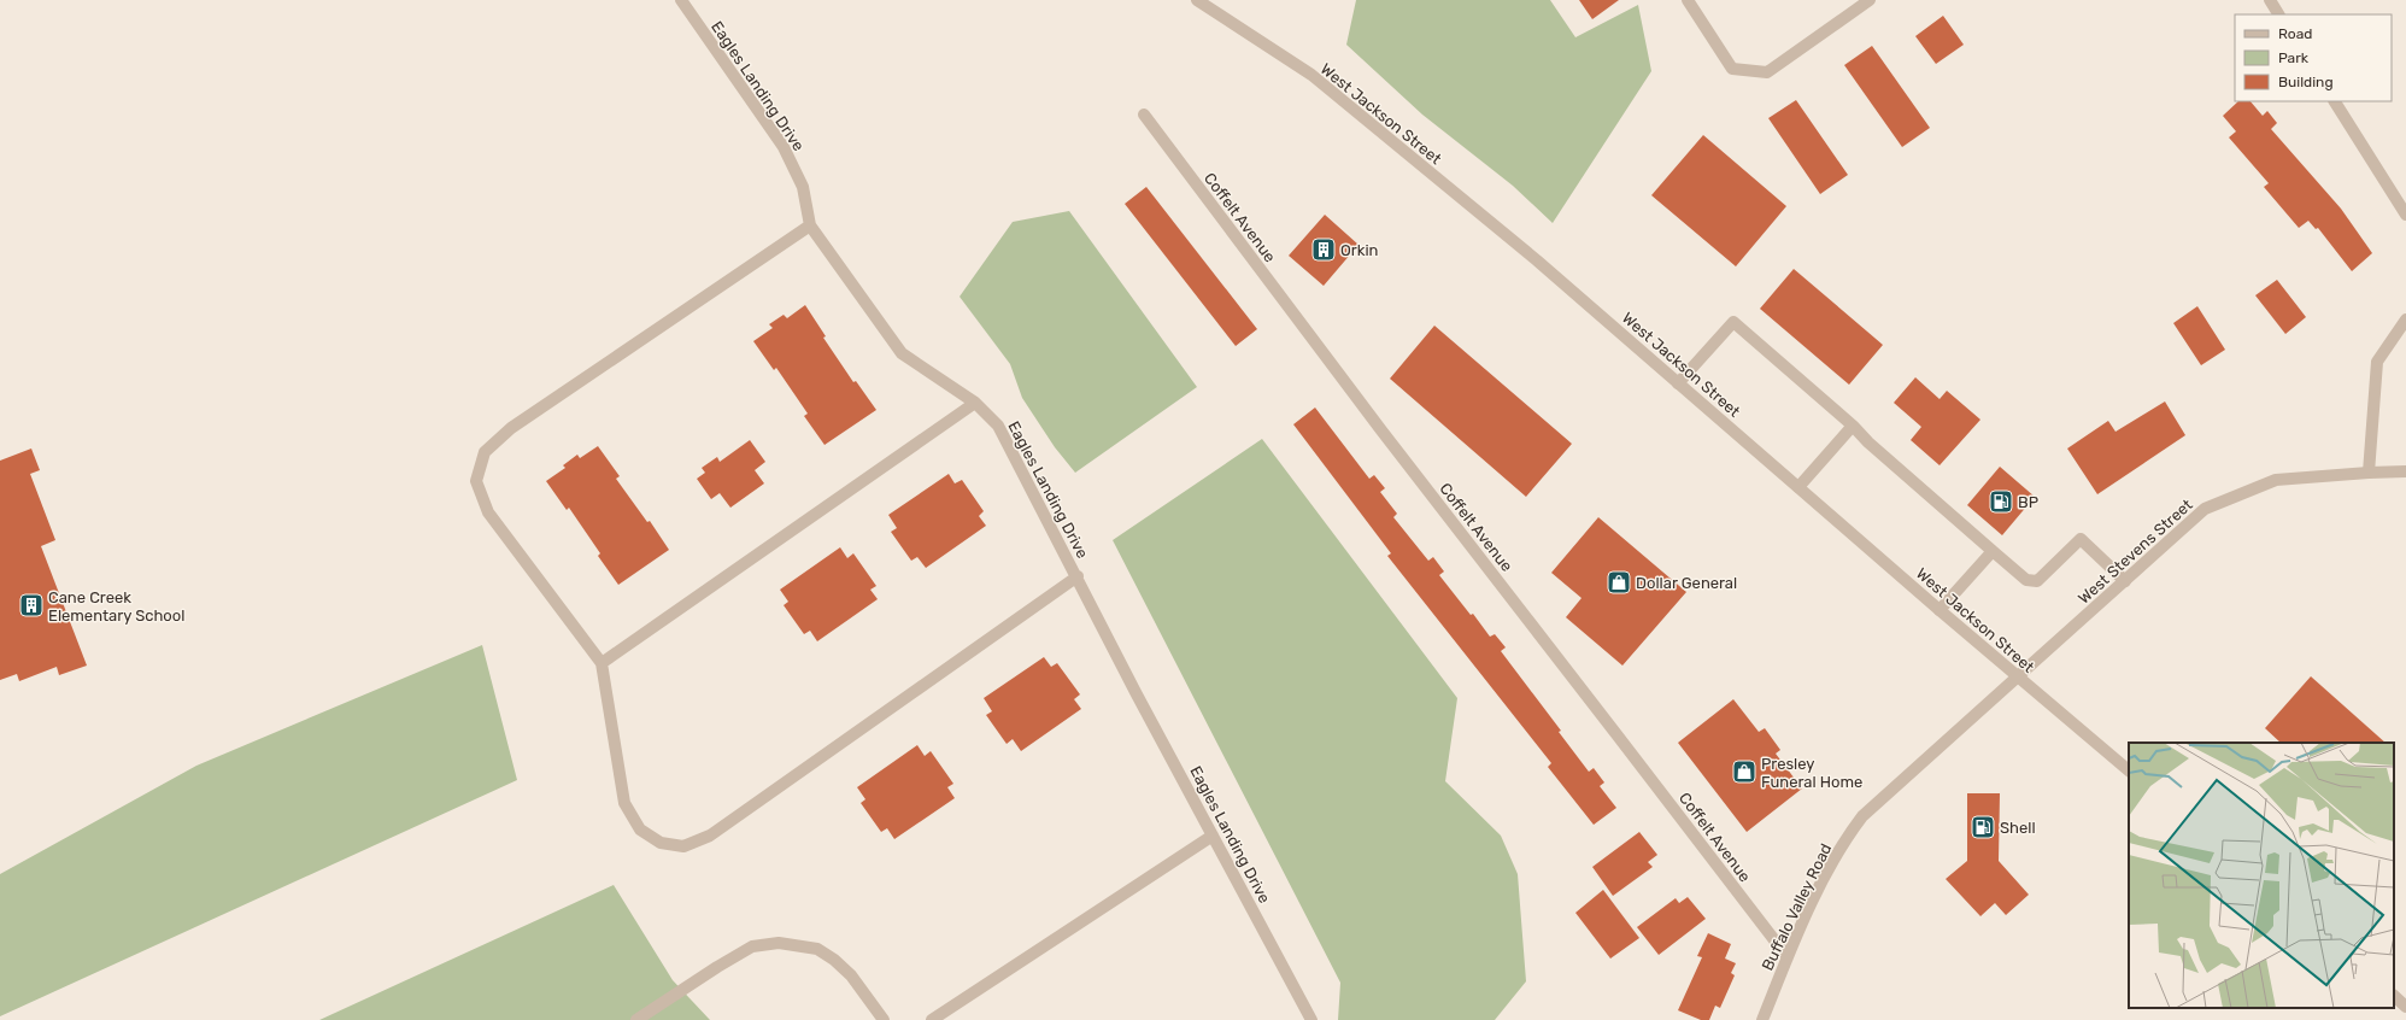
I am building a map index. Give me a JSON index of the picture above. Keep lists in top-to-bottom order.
{
  "streets": {
    "street": [
      "Eagles Landing Drive",
      "West Jackson Street",
      "Coffelt Avenue",
      "West Stevens Street",
      "Buffalo Valley Road"
    ]
  },
  "crossings": [
    ["West Jackson Street", "West Stevens Street"],
    ["West Jackson Street", "Buffalo Valley Road"],
    ["Coffelt Avenue", "Buffalo Valley Road"],
    ["West Stevens Street", "Buffalo Valley Road"]
  ],
  "places": {
    "building": ["Orkin", "Cane Creek Elementary School"],
    "fuel station": ["BP", "Shell"],
    "shop": ["Dollar General", "Presley Funeral Home"]
  },
  "legend": ["Road", "Park", "Building"]
}
